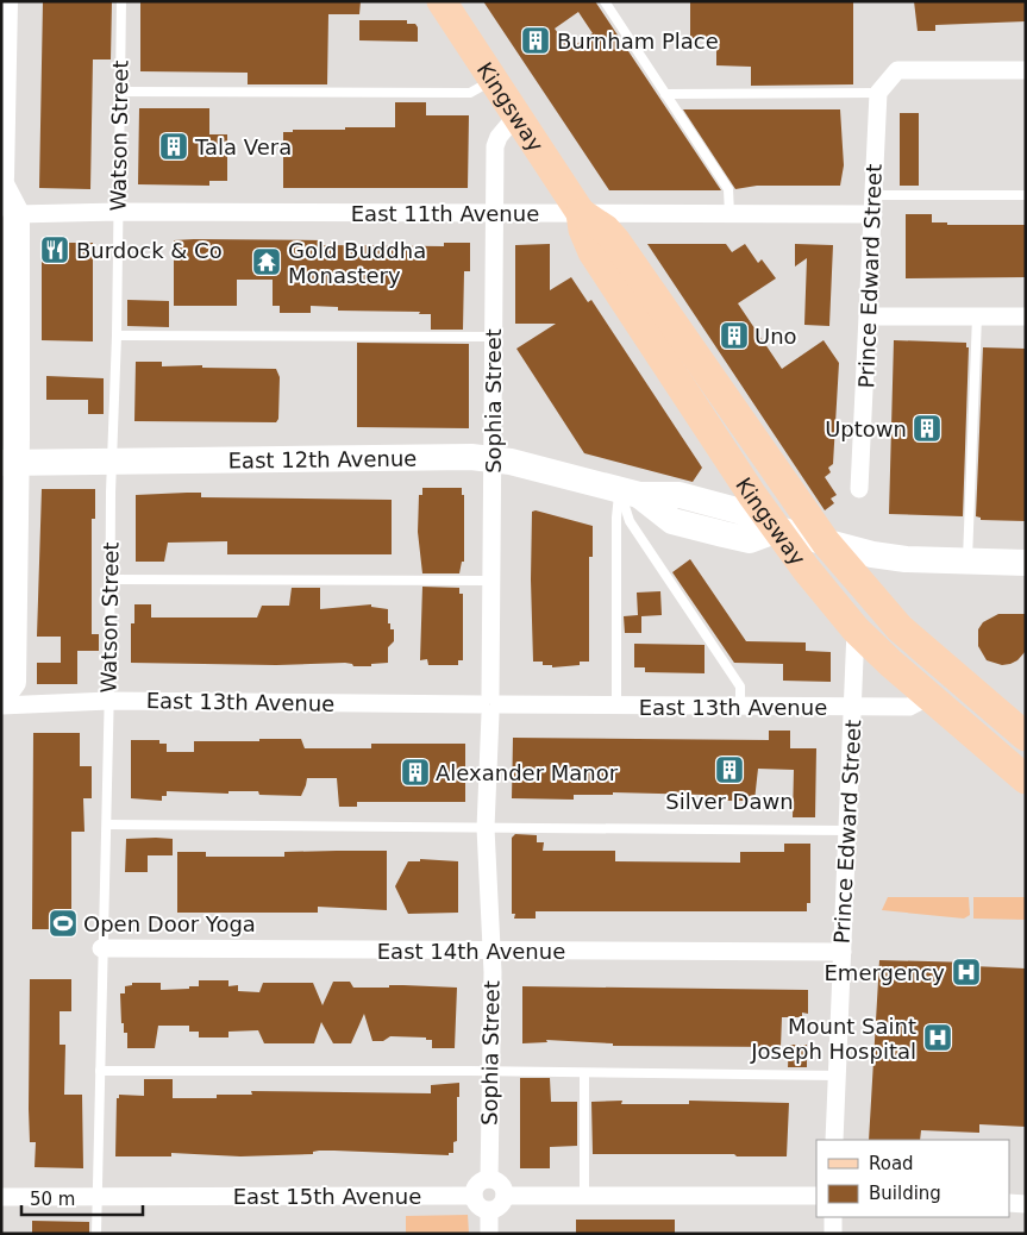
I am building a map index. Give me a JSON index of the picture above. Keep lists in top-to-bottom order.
{
  "streets": {
    "main road": ["Kingsway"],
    "street": [
      "East 11th Avenue",
      "Prince Edward Street",
      "Sophia Street",
      "East 12th Avenue",
      "East 13th Avenue",
      "East 14th Avenue",
      "East 15th Avenue"
    ],
    "lane": ["Watson Street"]
  },
  "crossings": [
    ["Kingsway", "East 11th Avenue"],
    ["Kingsway", "Prince Edward Street"],
    ["Kingsway", "Sophia Street"],
    ["Kingsway", "East 12th Avenue"],
    ["Kingsway", "East 13th Avenue"],
    ["Watson Street", "East 11th Avenue"],
    ["Watson Street", "East 12th Avenue"],
    ["Watson Street", "East 13th Avenue"],
    ["Watson Street", "East 14th Avenue"],
    ["Watson Street", "East 15th Avenue"],
    ["East 11th Avenue", "Prince Edward Street"],
    ["East 11th Avenue", "Sophia Street"],
    ["Prince Edward Street", "East 13th Avenue"],
    ["Prince Edward Street", "East 14th Avenue"],
    ["Sophia Street", "East 12th Avenue"],
    ["Sophia Street", "East 13th Avenue"],
    ["Sophia Street", "East 14th Avenue"],
    ["Sophia Street", "East 15th Avenue"]
  ],
  "places": {
    "building": [
      "Burnham Place",
      "Tala Vera",
      "Uno",
      "Uptown",
      "Silver Dawn",
      "Alexander Manor"
    ],
    "restaurant": ["Burdock & Co"],
    "temple": ["Gold Buddha Monastery"],
    "sports": ["Open Door Yoga"],
    "hospital": ["Emergency", "Mount Saint Joseph Hospital"]
  },
  "legend": ["Road", "Building"],
  "scale_bar": "50 m"
}
